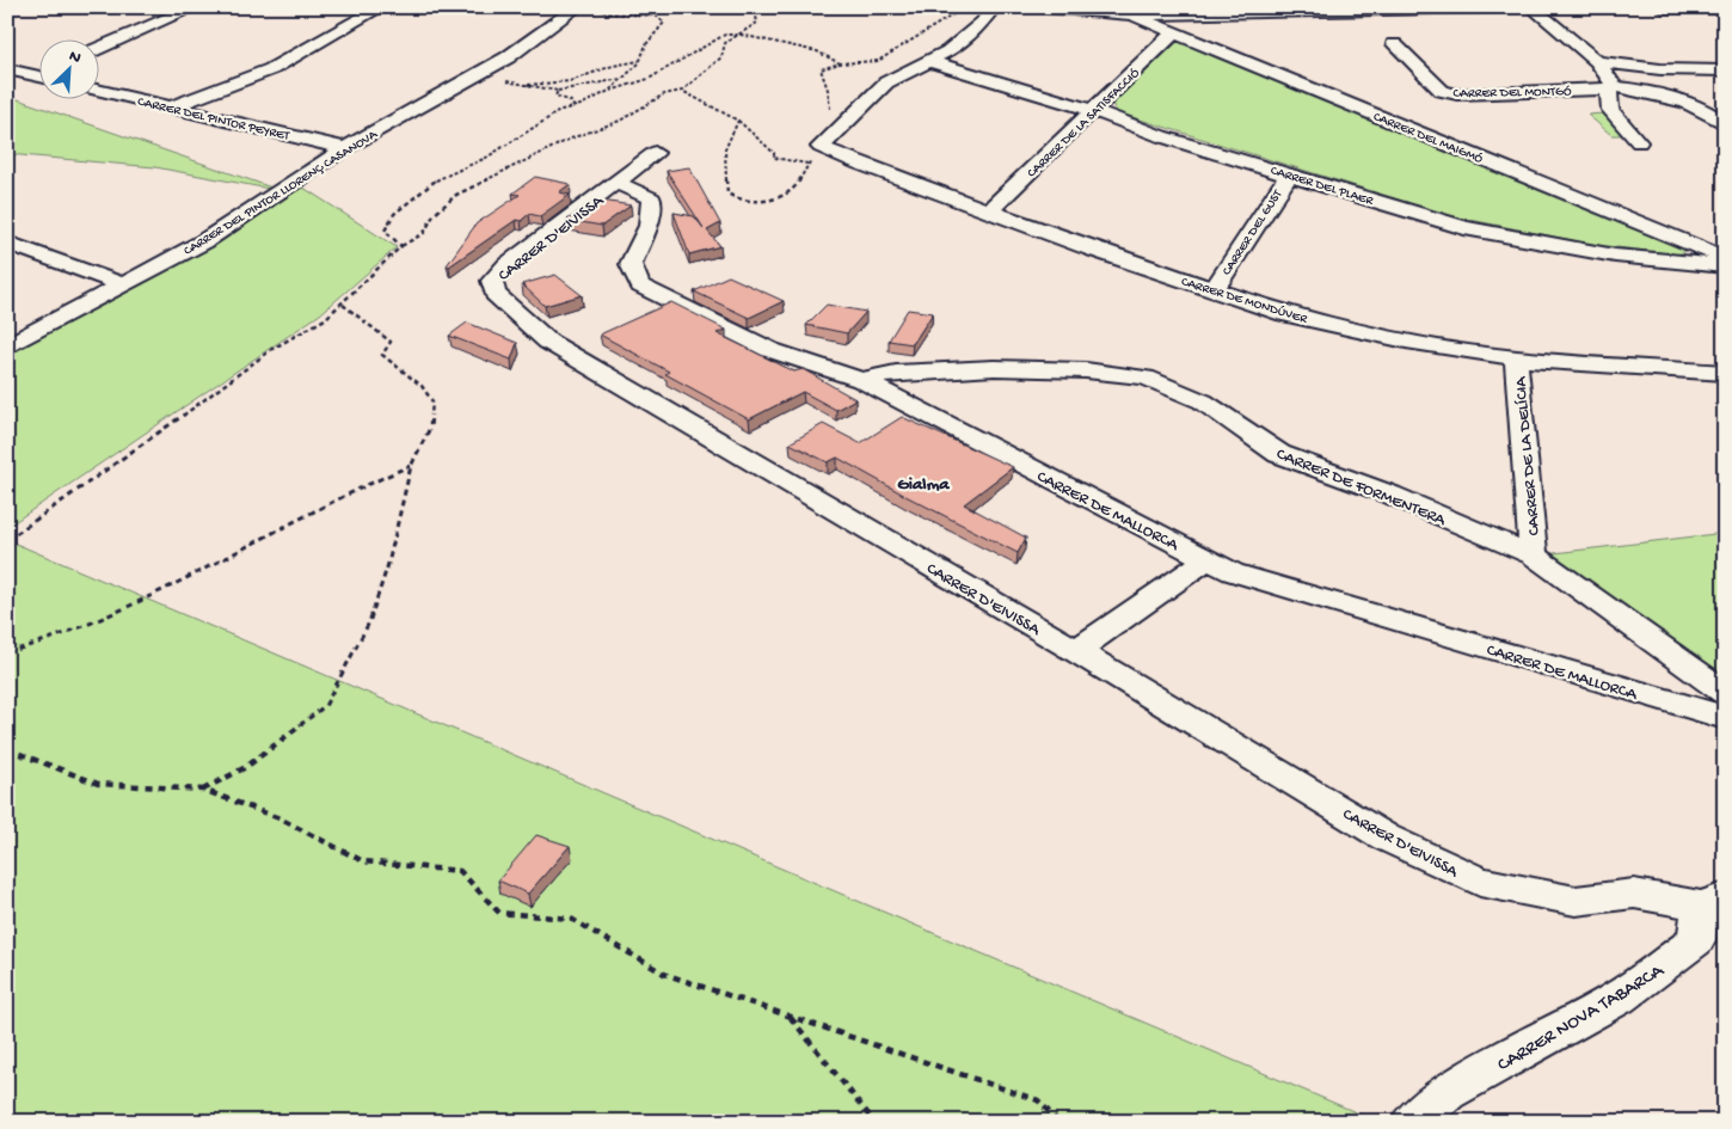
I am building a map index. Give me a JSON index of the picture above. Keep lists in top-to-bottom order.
{
  "streets": {
    "street": [
      "CARRER DEL MONTGÓ",
      "CARRER DEL PINTOR PEYRET",
      "CARRER DE LA SATISFACCIÓ",
      "CARRER DEL MAIGMÓ",
      "CARRER DEL PLAER",
      "CARRER DEL PINTOR LLORENÇ CASANOVA",
      "CARRER DEL GUST",
      "CARRER D'EIVISSA",
      "CARRER DE MONDÚVER",
      "CARRER DE LA DELÍCIA",
      "CARRER DE FORMENTERA",
      "CARRER DE MALLORCA",
      "CARRER NOVA TABARCA"
    ]
  },
  "crossings": [
    ["CARRER DEL PINTOR PEYRET", "CARRER DEL PINTOR LLORENÇ CASANOVA"],
    ["CARRER DE LA SATISFACCIÓ", "CARRER DEL MAIGMÓ"],
    ["CARRER DE LA SATISFACCIÓ", "CARRER DEL PLAER"],
    ["CARRER DE LA SATISFACCIÓ", "CARRER DE MONDÚVER"],
    ["CARRER DEL MAIGMÓ", "CARRER DEL PLAER"],
    ["CARRER DEL PLAER", "CARRER DEL GUST"],
    ["CARRER DEL GUST", "CARRER DE MONDÚVER"],
    ["CARRER D'EIVISSA", "CARRER DE MALLORCA"],
    ["CARRER D'EIVISSA", "CARRER NOVA TABARCA"],
    ["CARRER DE MONDÚVER", "CARRER DE LA DELÍCIA"],
    ["CARRER DE LA DELÍCIA", "CARRER DE FORMENTERA"],
    ["CARRER DE FORMENTERA", "CARRER DE MALLORCA"]
  ],
  "districts": ["Gialma"],
  "north": "top right"
}
